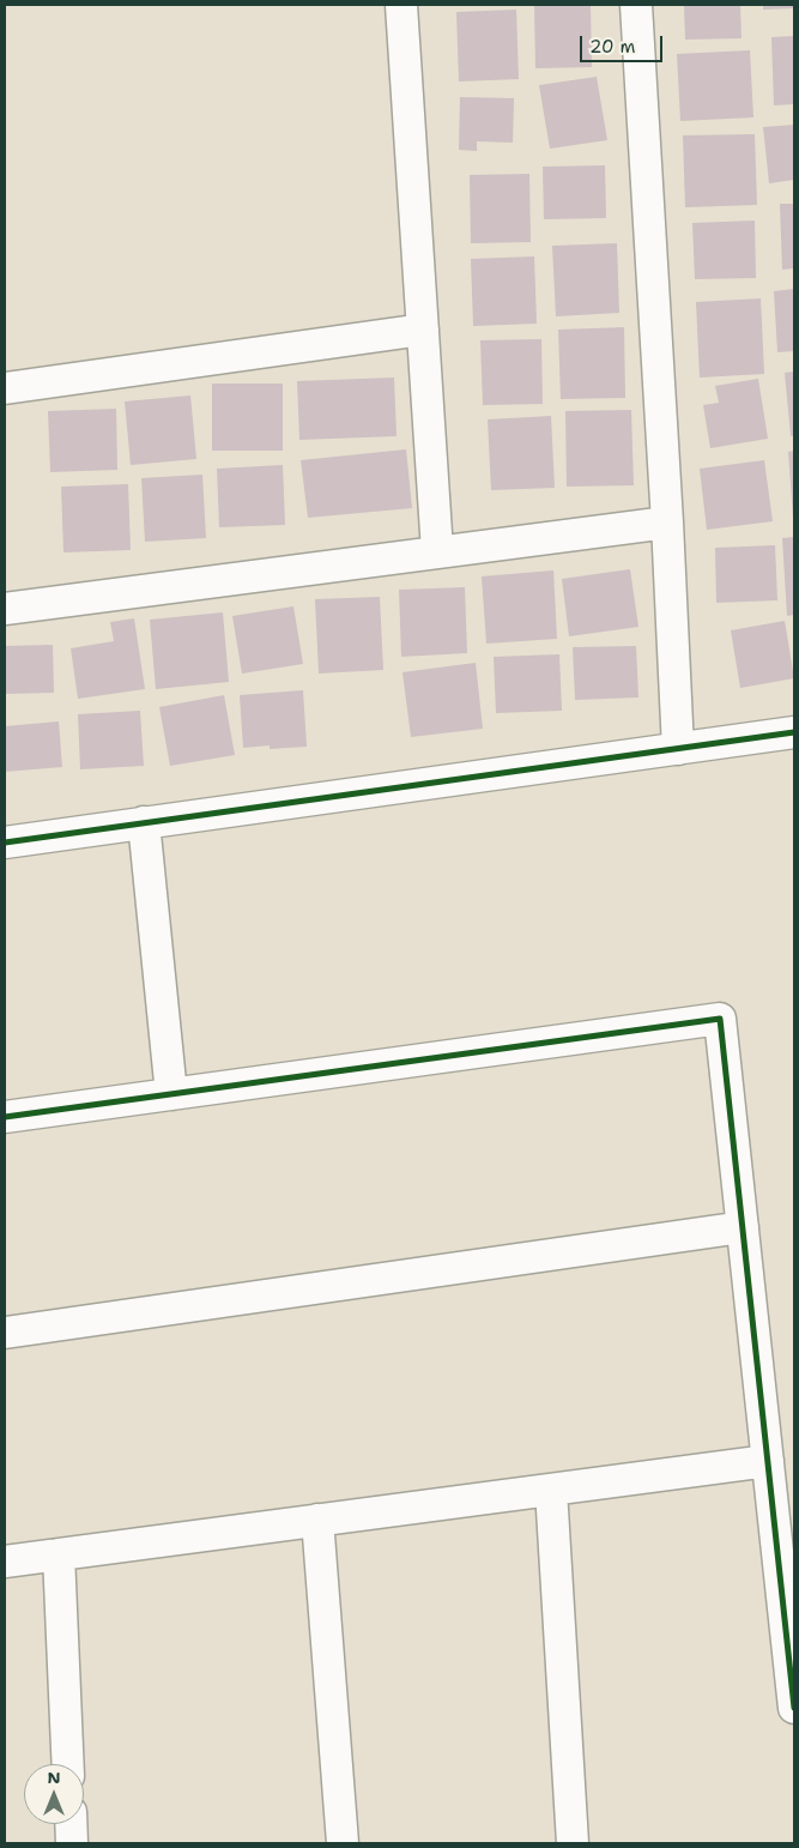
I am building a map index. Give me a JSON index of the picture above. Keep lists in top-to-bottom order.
{
  "scale_bar": "20 m",
  "north": "top"
}
